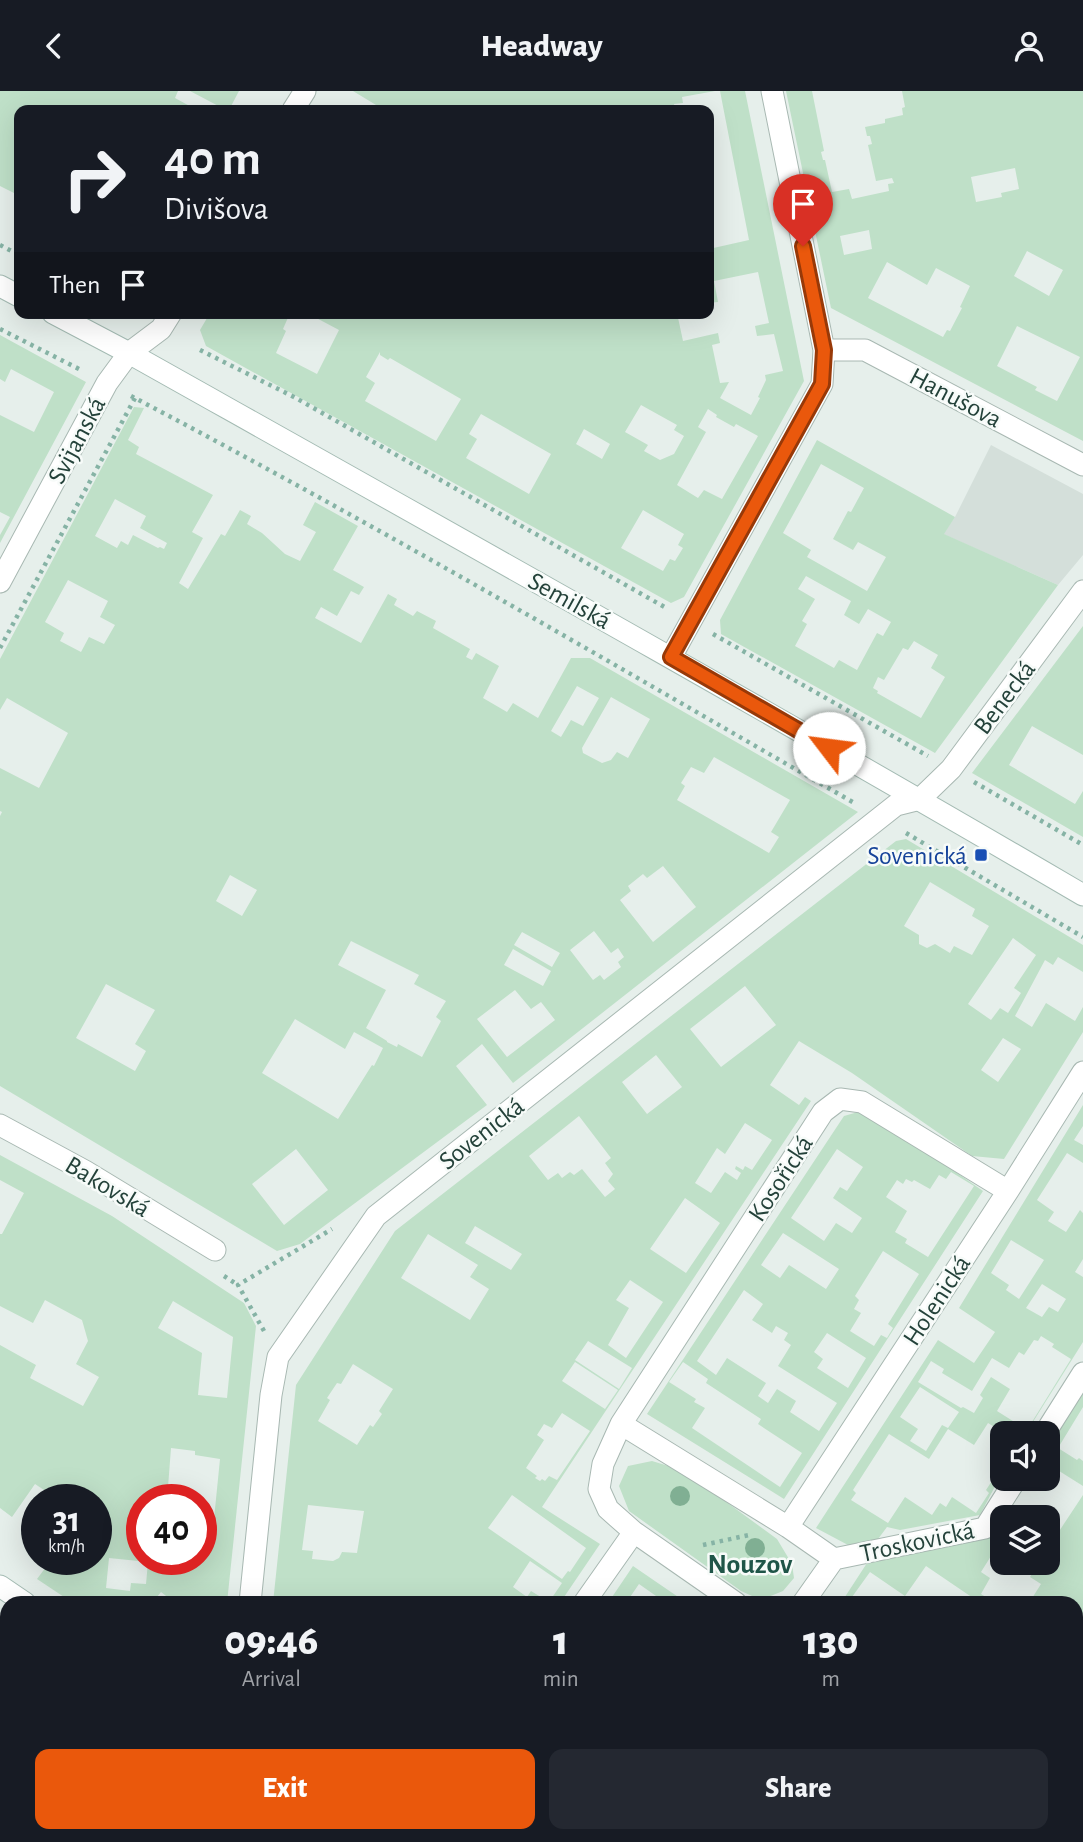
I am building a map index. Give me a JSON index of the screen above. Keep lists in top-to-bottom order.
{
  "streets": {
    "street": [
      "Hanušova",
      "Svijanská",
      "Semilská",
      "Benecká",
      "Sovenická",
      "Kosořická",
      "Bakovská",
      "Holenická",
      "Troskovická"
    ]
  },
  "crossings": [
    ["Svijanská", "Semilská"],
    ["Semilská", "Benecká"],
    ["Semilská", "Sovenická"],
    ["Benecká", "Sovenická"],
    ["Kosořická", "Holenická"]
  ],
  "districts": ["Nouzov"],
  "places": {
    "transit": ["Sovenická"]
  },
  "page": {
    "header": "Headway",
    "turn": ["40 m", "Divišova"],
    "then": "Then",
    "speed": "31 km/h",
    "limit": "40",
    "eta": [
      "09:46",
      "Arrival",
      "1",
      "min",
      "130",
      "m"
    ],
    "buttons": ["Exit", "Share"]
  }
}
